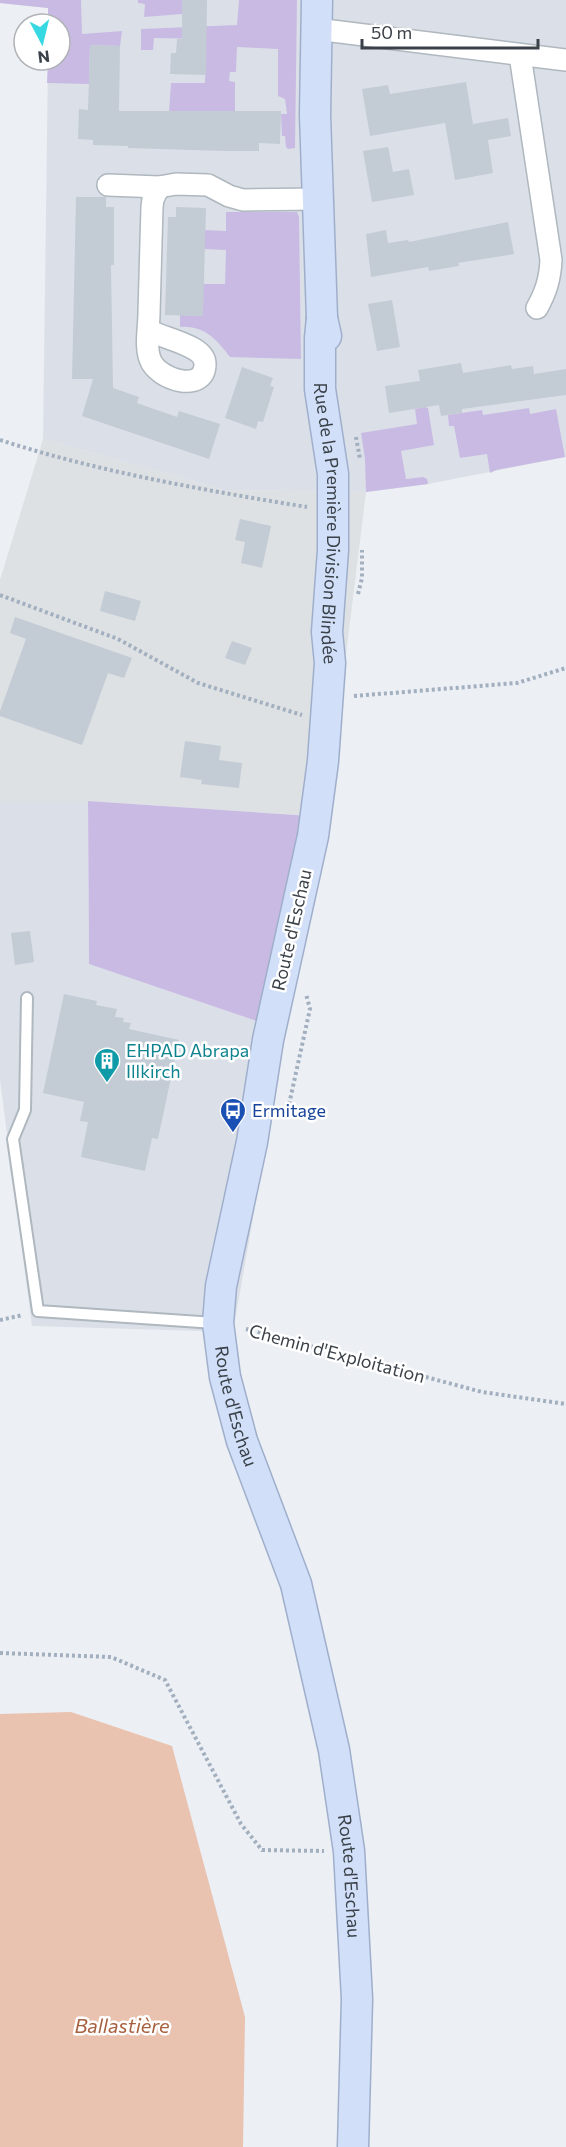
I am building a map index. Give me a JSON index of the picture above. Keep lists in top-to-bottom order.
{
  "streets": {
    "main road": ["Rue de la Première Division Blindée", "Route d'Eschau"],
    "path": ["Chemin d'Exploitation"]
  },
  "crossings": [
    ["Rue de la Première Division Blindée", "Route d'Eschau"],
    ["Route d'Eschau", "Chemin d'Exploitation"]
  ],
  "water": ["Ballastière"],
  "places": {
    "building": ["EHPAD Abrapa Illkirch"],
    "bus stop": ["Ermitage"]
  },
  "scale_bar": "50 m",
  "north": "bottom"
}
